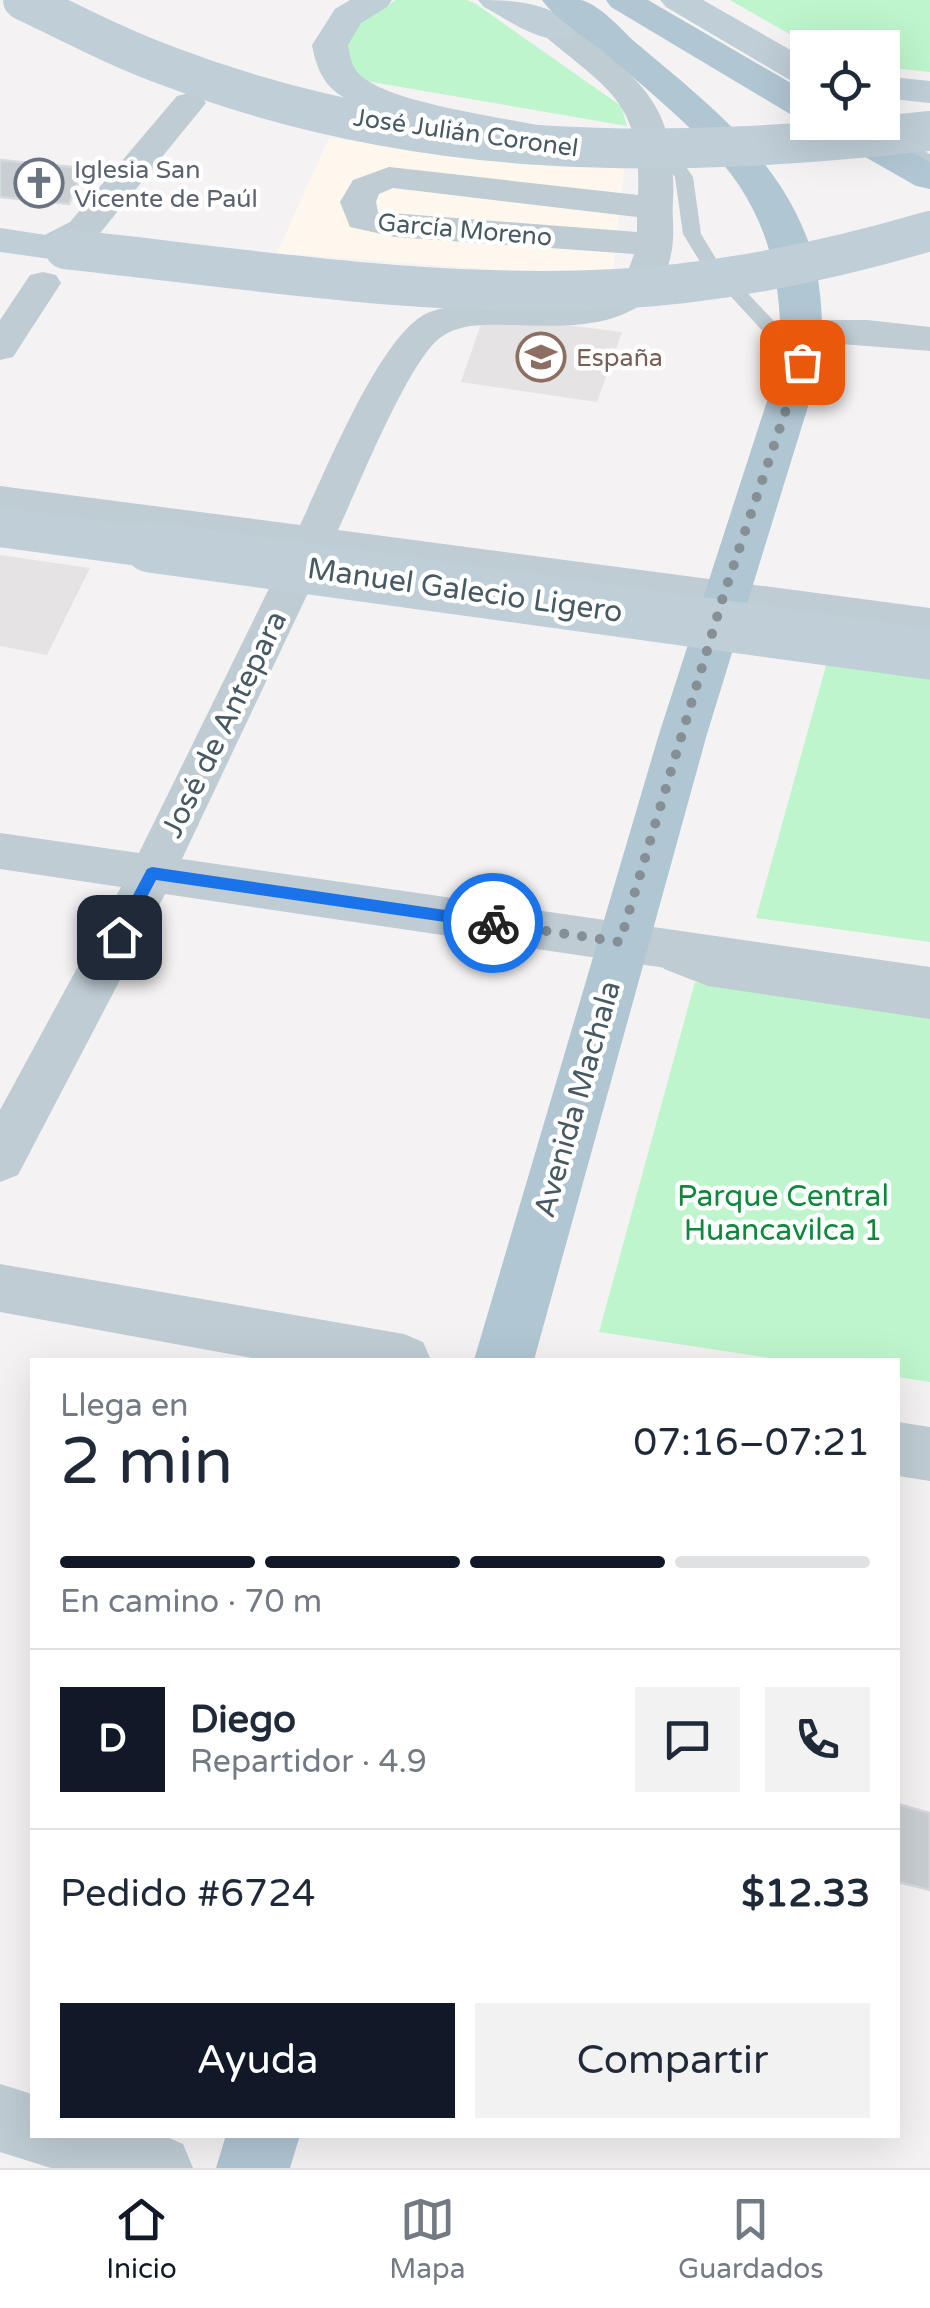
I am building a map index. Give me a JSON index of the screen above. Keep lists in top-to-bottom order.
{
  "streets": {
    "main road": ["José Julián Coronel", "Manuel Galecio Ligero", "Avenida Machala"],
    "street": ["García Moreno", "José de Antepara"]
  },
  "crossings": [
    ["García Moreno", "José de Antepara"],
    ["Manuel Galecio Ligero", "José de Antepara"],
    ["Manuel Galecio Ligero", "Avenida Machala"]
  ],
  "parks": ["Parque Central Huancavilca 1"],
  "places": {
    "church": ["Iglesia San Vicente de Paúl"],
    "school or university": ["España"]
  },
  "page": {
    "heading": ["2 min", "Llega en", "07:16–07:21"],
    "panel": [
      "Diego",
      "Repartidor · 4.9",
      "Pedido #6724",
      "$12.33"
    ],
    "bar": "En camino · 70 m",
    "round": "D",
    "buttons": ["Ayuda", "Compartir"],
    "tabs": ["Inicio", "Mapa", "Guardados"]
  }
}
